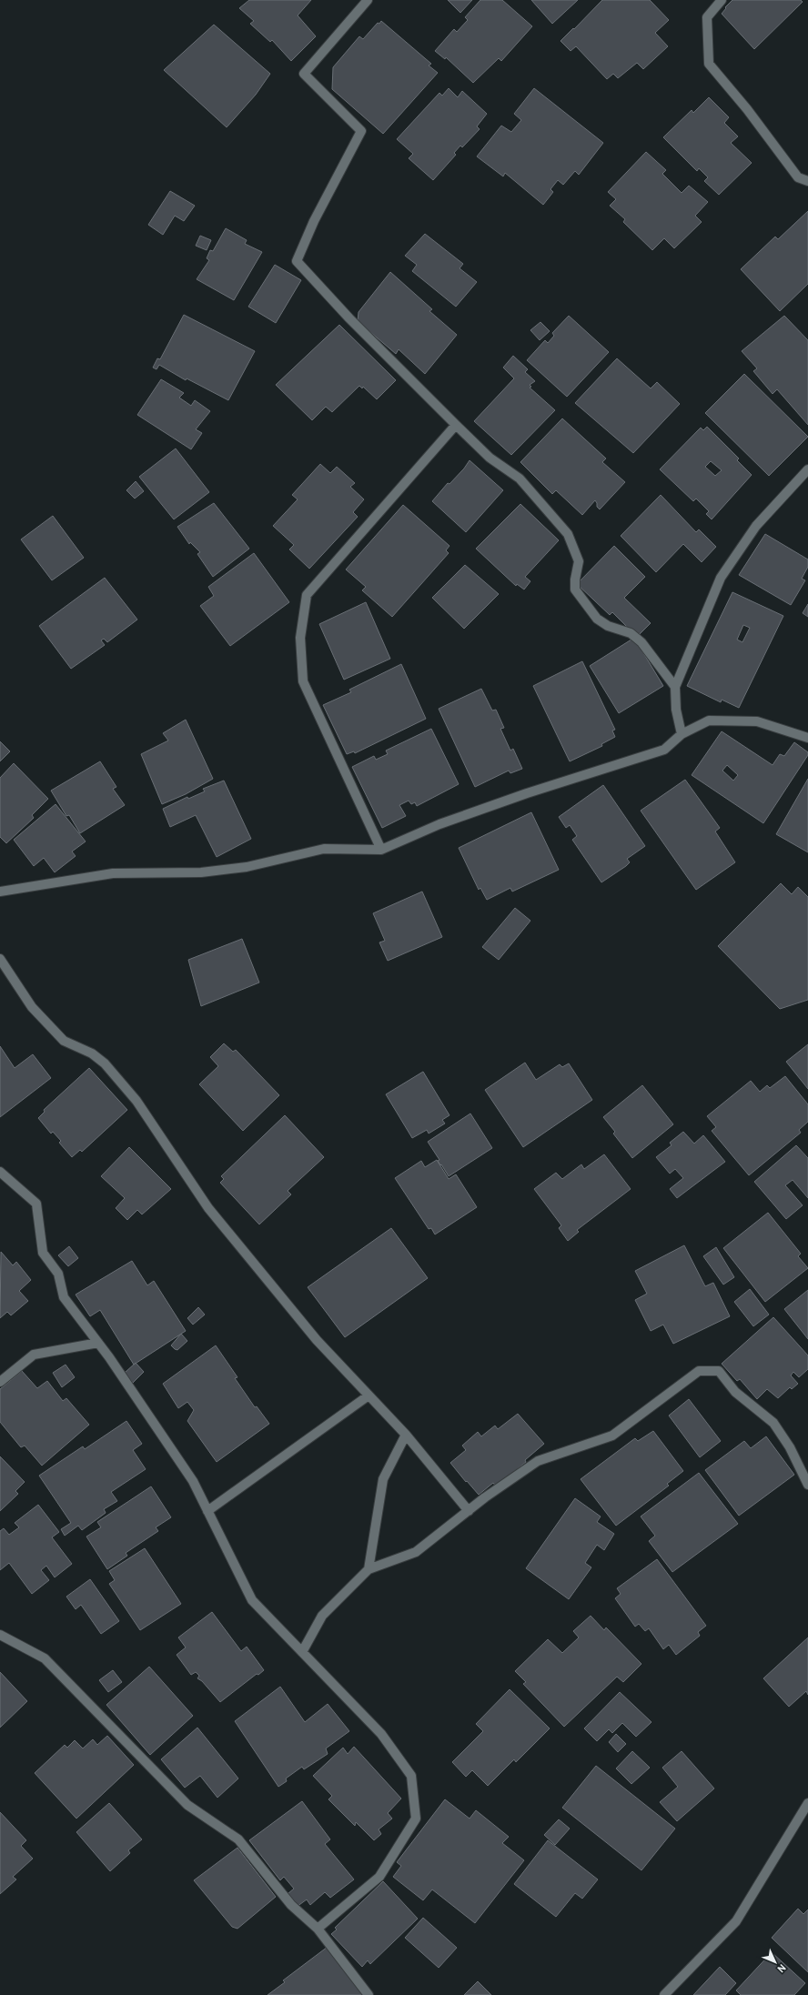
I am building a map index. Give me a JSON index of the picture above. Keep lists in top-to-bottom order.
{
  "north": "bottom right"
}
